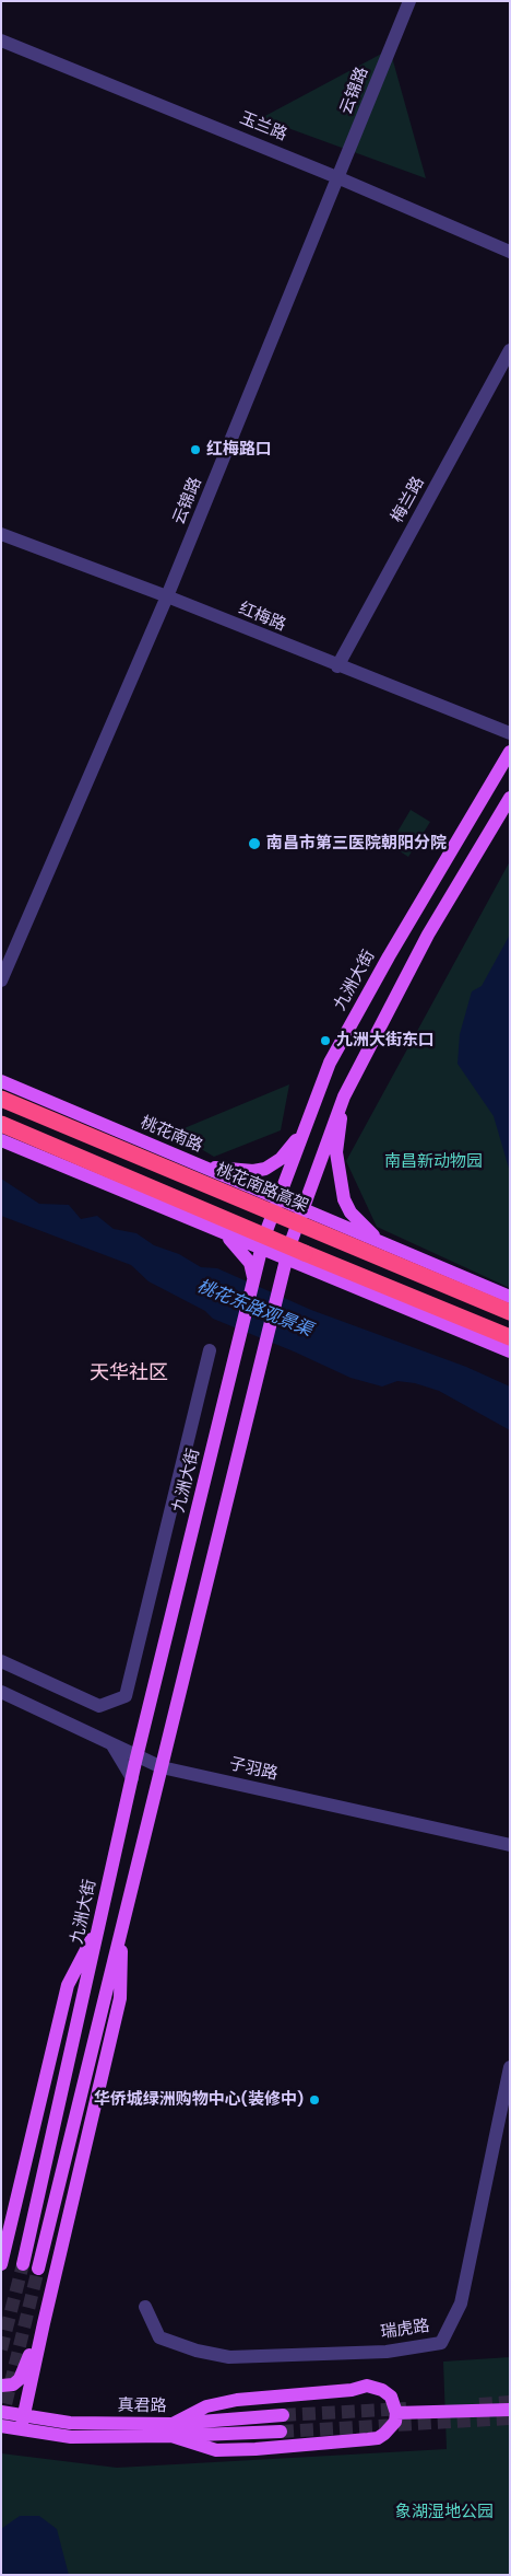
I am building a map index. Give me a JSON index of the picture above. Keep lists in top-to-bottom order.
{
  "streets": {
    "highway": ["桃花南路高架"],
    "main road": ["九洲大街", "桃花南路", "真君路"],
    "street": [
      "云锦路",
      "玉兰路",
      "梅兰路",
      "红梅路",
      "子羽路",
      "瑞虎路"
    ]
  },
  "crossings": [
    ["云锦路", "玉兰路"],
    ["云锦路", "红梅路"],
    ["梅兰路", "红梅路"],
    ["九洲大街", "桃花南路"],
    ["九洲大街", "子羽路"]
  ],
  "districts": ["天华社区"],
  "water": ["桃花东路观景渠"],
  "parks": ["南昌新动物园", "象湖湿地公园"],
  "places": [
    "红梅路口",
    "南昌市第三医院朝阳分院",
    "九洲大街东口",
    "华侨城绿洲购物中心(装修中)"
  ]
}
